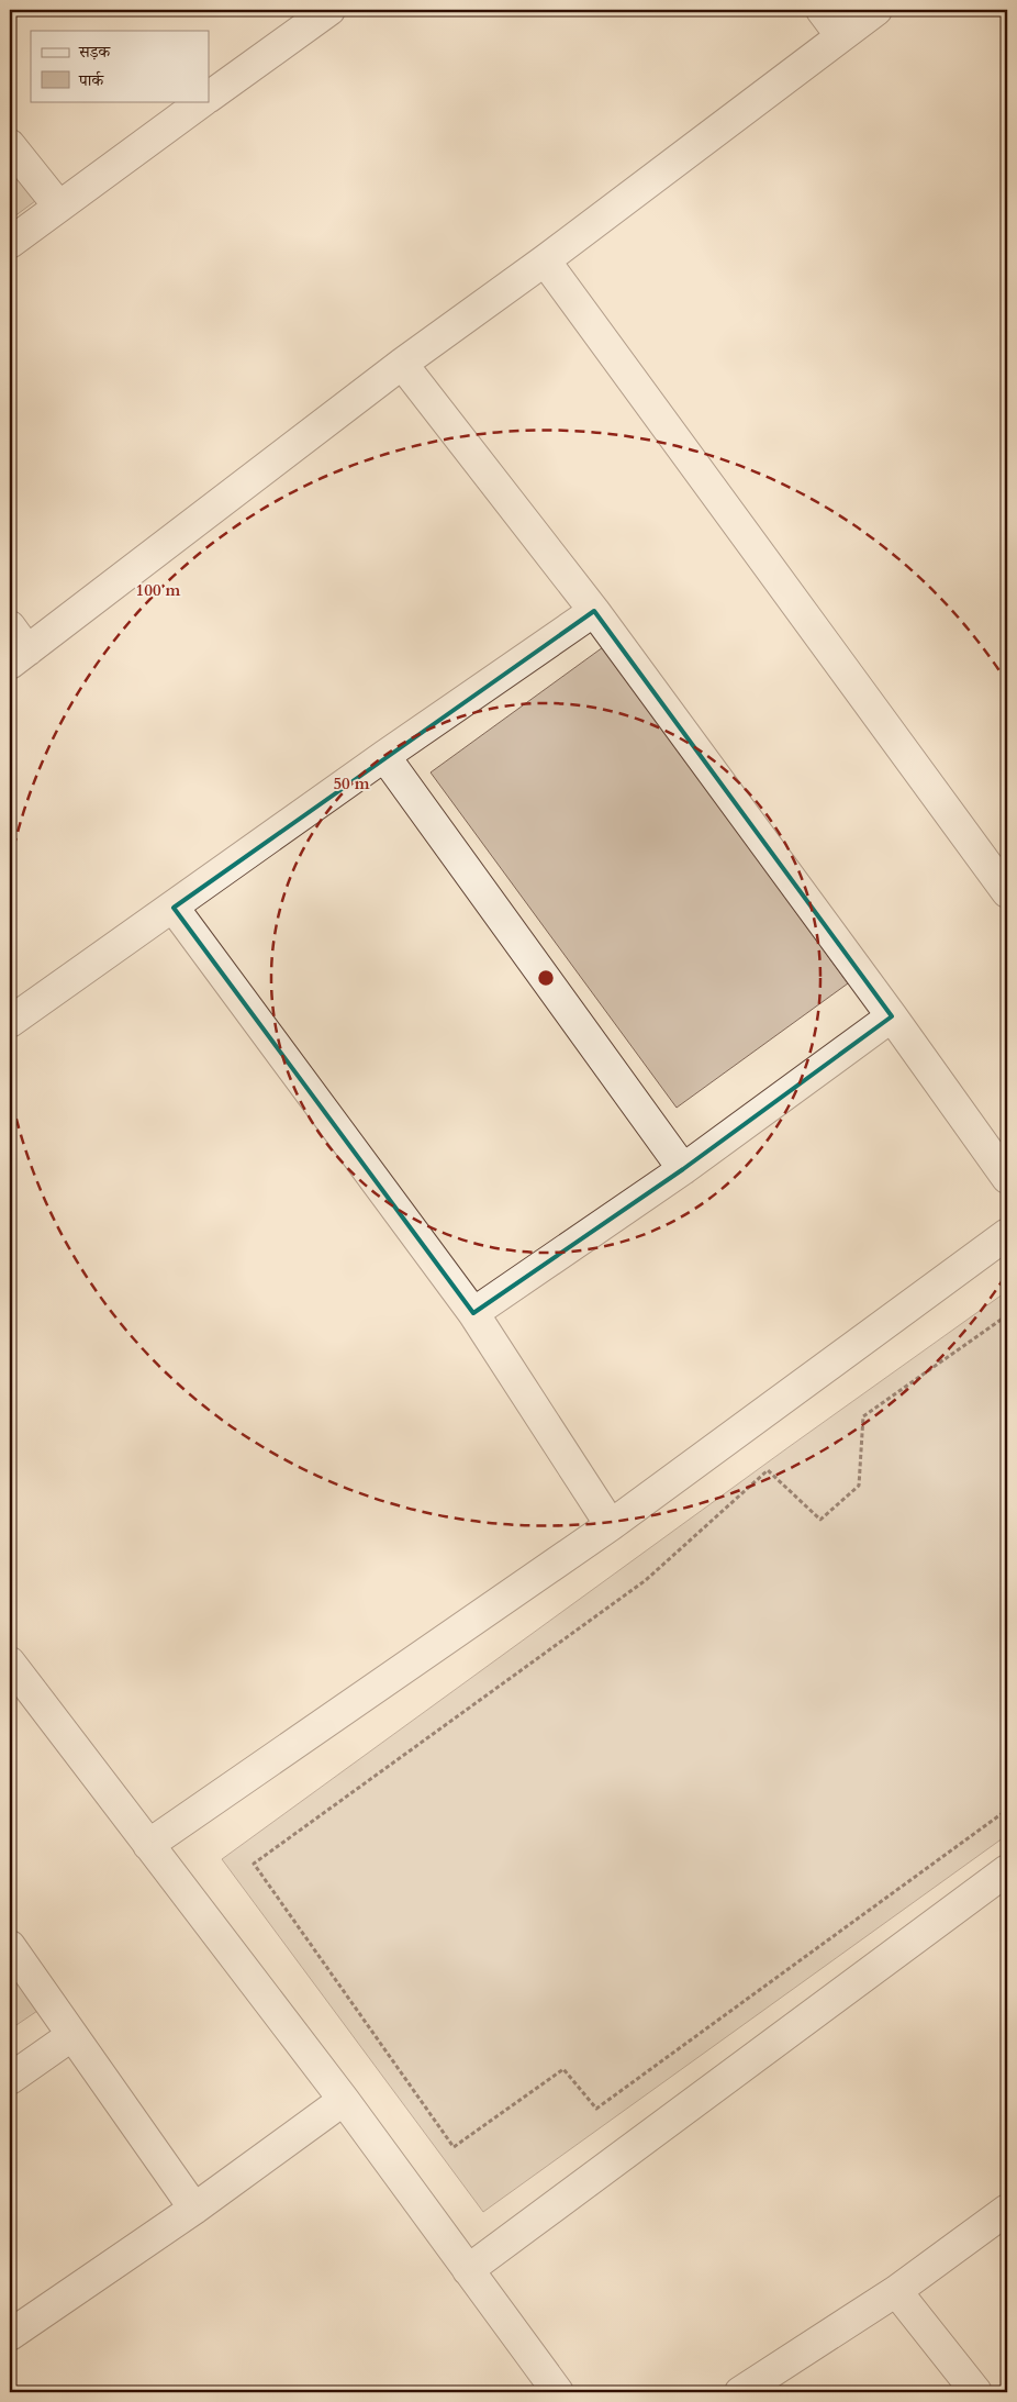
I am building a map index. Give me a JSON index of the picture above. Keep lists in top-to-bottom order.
{
  "legend": ["सड़क", "पार्क"],
  "rings": ["100 m", "50 m"]
}
